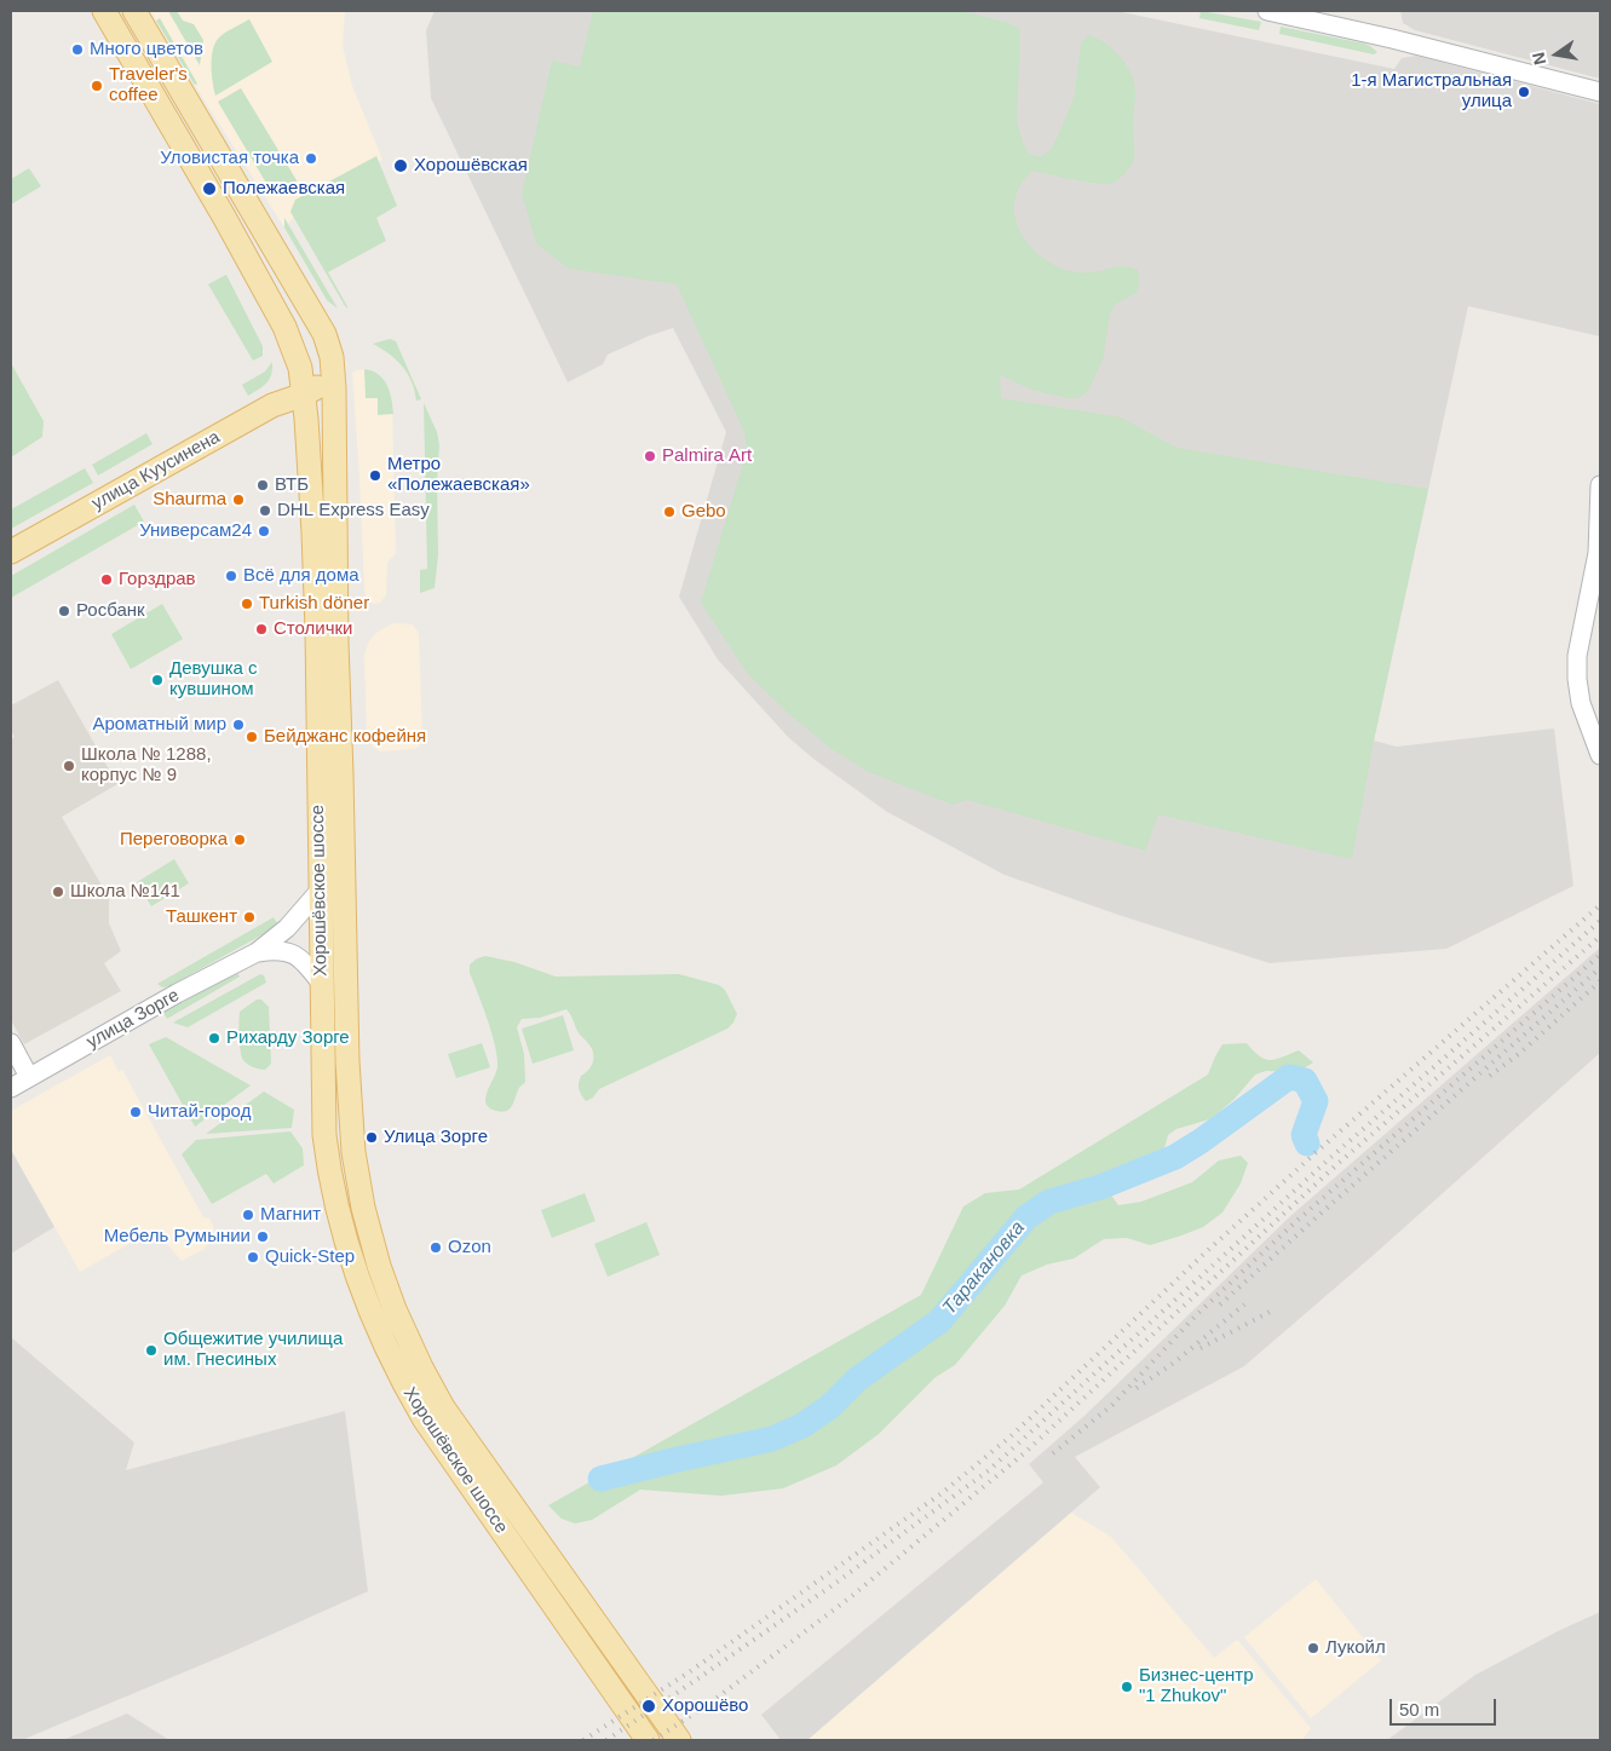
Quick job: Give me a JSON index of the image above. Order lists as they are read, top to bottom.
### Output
{
  "streets": {
    "main road": ["улица Куусинена", "Хорошёвское шоссе"],
    "street": ["улица Зорге"]
  },
  "crossings": [
    ["улица Куусинена", "Хорошёвское шоссе"],
    ["Хорошёвское шоссе", "улица Зорге"]
  ],
  "water": ["Таракановка"],
  "places": [
    "Много цветов",
    "Traveler's coffee",
    "1-я Магистральная улица",
    "Уловистая точка",
    "Хорошёвская",
    "Полежаевская",
    "Palmira Art",
    "Метро «Полежаевская»",
    "ВТБ",
    "Shaurma",
    "DHL Express Easy",
    "Gebo",
    "Универсам24",
    "Всё для дома",
    "Горздрав",
    "Turkish döner",
    "Росбанк",
    "Столички",
    "Девушка с кувшином",
    "Ароматный мир",
    "Бейджанс кофейня",
    "Школа № 1288, корпус № 9",
    "Переговорка",
    "Школа №141",
    "Ташкент",
    "Рихарду Зорге",
    "Читай-город",
    "Улица Зорге",
    "Магнит",
    "Мебель Румынии",
    "Ozon",
    "Quick-Step",
    "Общежитие училища им. Гнесиных",
    "Лукойл",
    "Бизнес-центр \"1 Zhukov\"",
    "Хорошёво"
  ],
  "scale_bar": "50 m",
  "north": "left"
}
